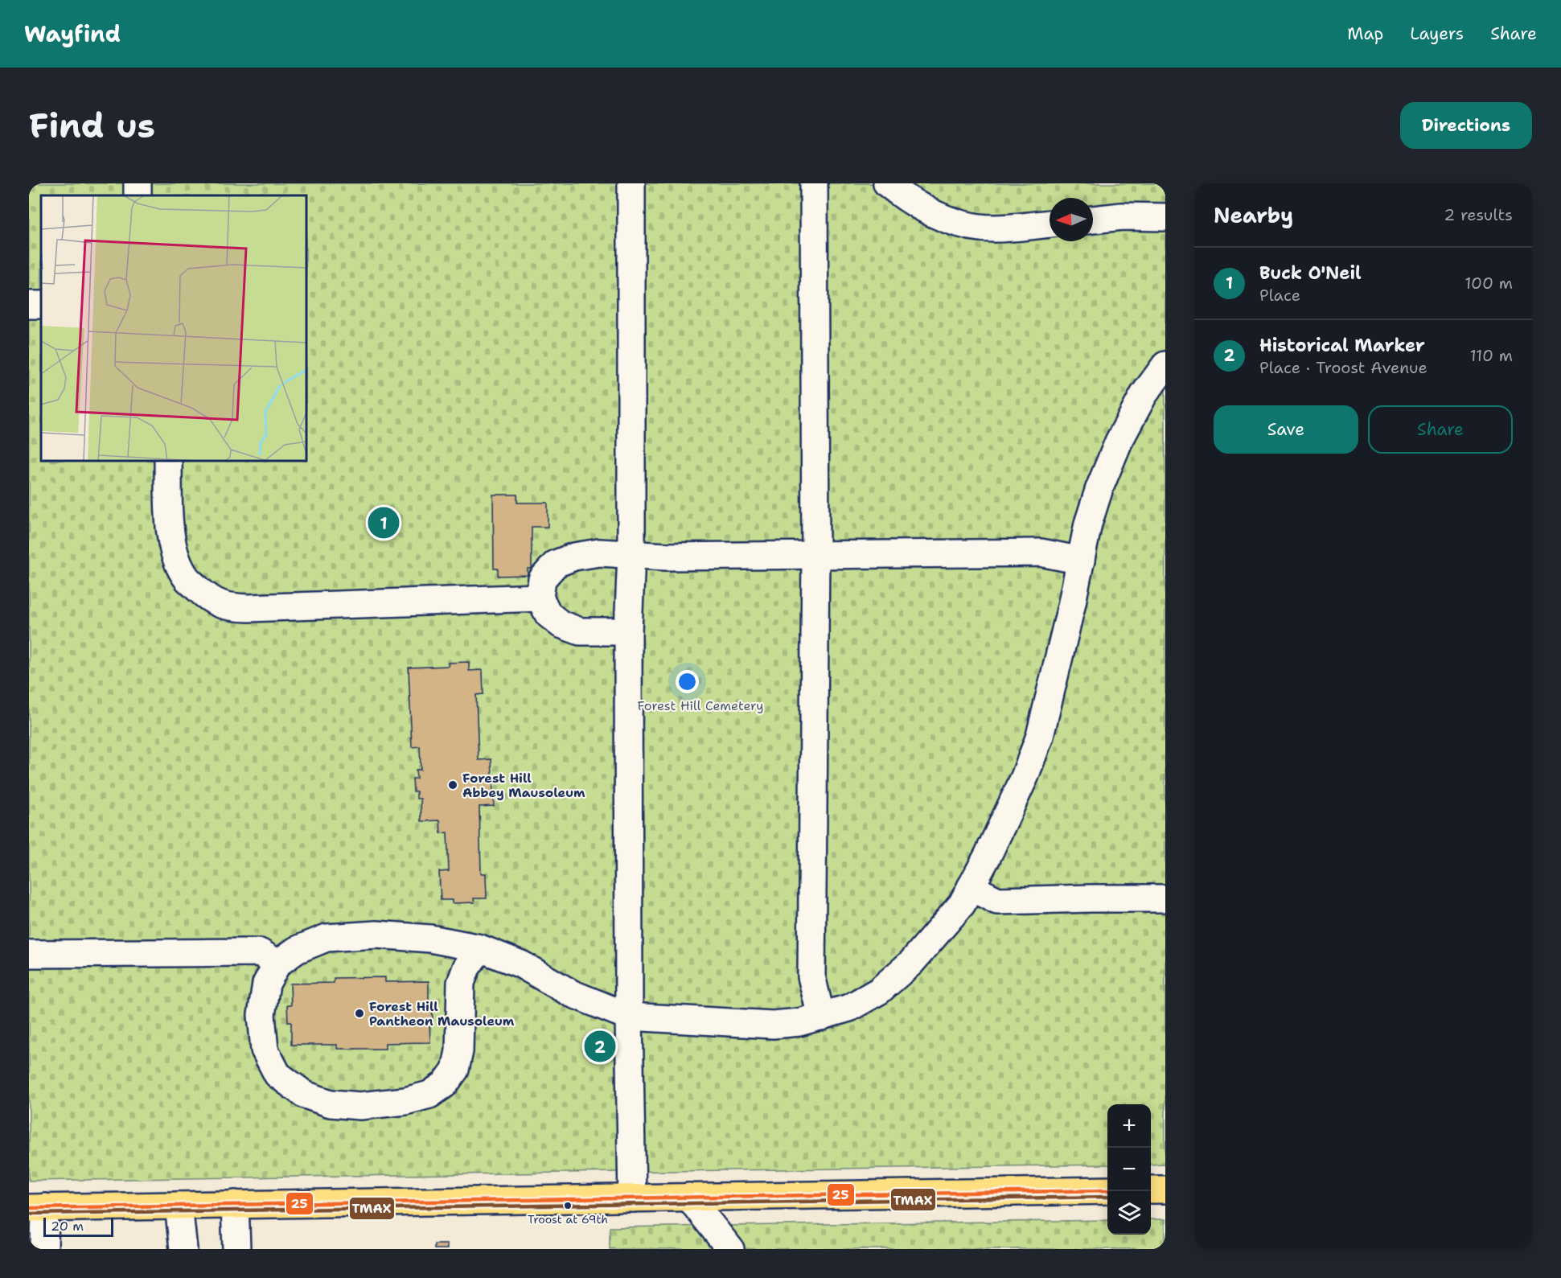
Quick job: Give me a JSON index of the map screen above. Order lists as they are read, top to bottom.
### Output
{
  "parks": ["Forest Hill Cemetery"],
  "places": ["Forest Hill Abbey Mausoleum", "Forest Hill Pantheon Mausoleum", "Troost at 69th"],
  "lines": ["transit line 25", "transit line TMAX"],
  "scale_bar": "20 m",
  "north": "left",
  "page": {
    "header": "Wayfind",
    "nav": ["Map", "Layers", "Share"],
    "buttons": [
      "Directions",
      ["Save", "Share"]
    ],
    "title": "Find us",
    "heading": ["Nearby", "2 results"],
    "list": [
      {
        "mark": "1",
        "name": "Buck O'Neil",
        "note": "Place",
        "value": "100 m"
      },
      {
        "mark": "2",
        "name": "Historical Marker",
        "note": "Place · Troost Avenue",
        "value": "110 m"
      }
    ],
    "pins": ["1", "2"],
    "map_buttons": ["+", "−"],
    "scale": "20 m"
  }
}
